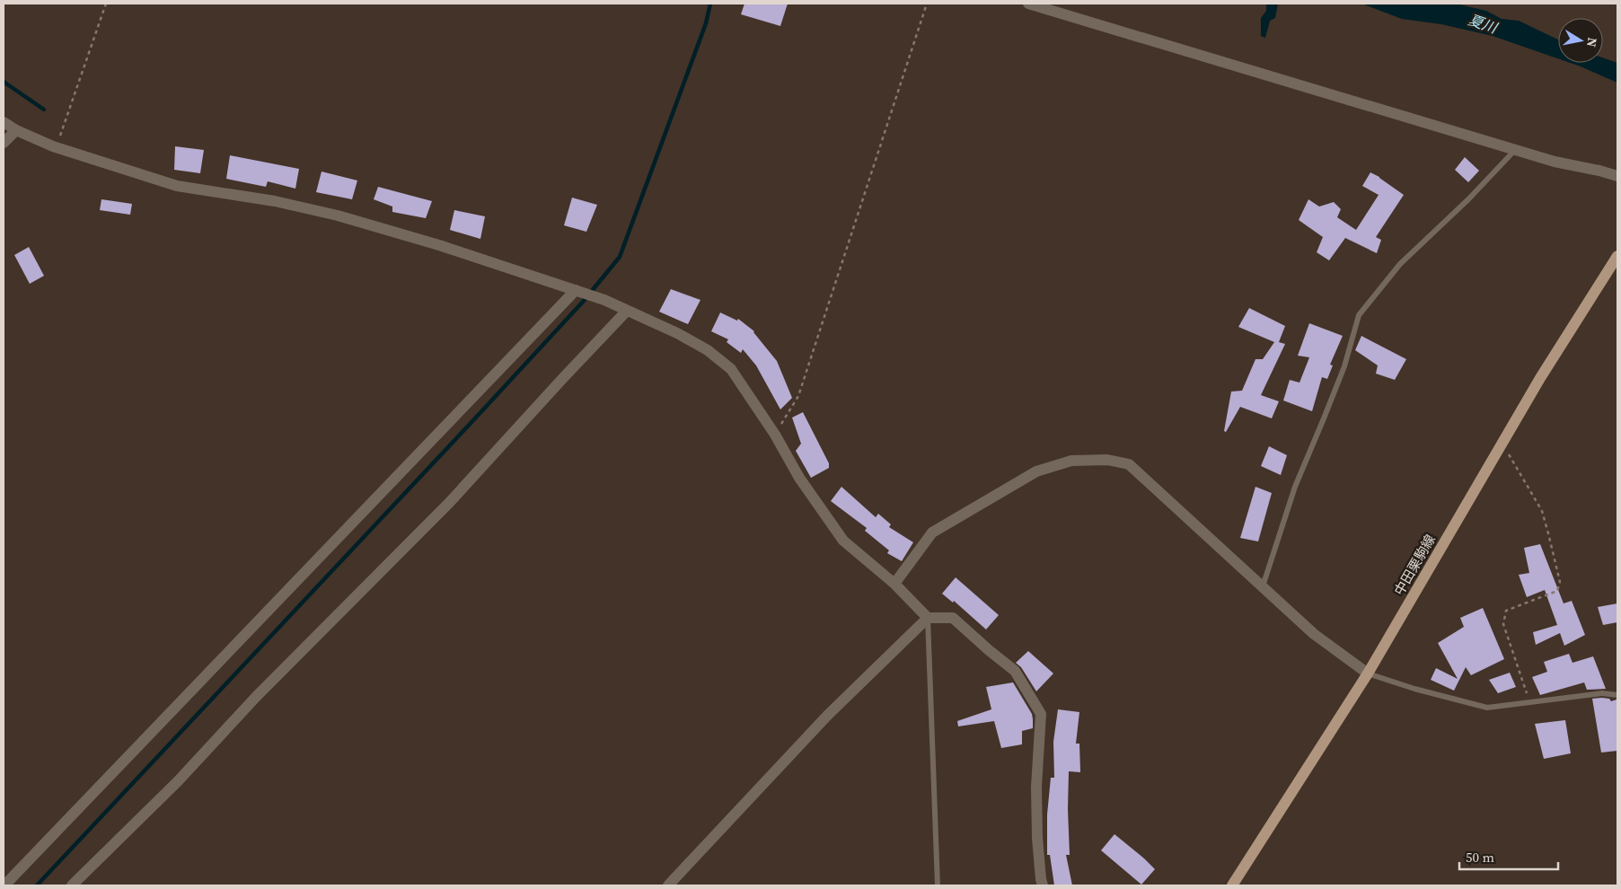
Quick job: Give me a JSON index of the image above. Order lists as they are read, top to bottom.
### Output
{
  "streets": {
    "main road": ["中田栗駒線"]
  },
  "water": ["夏川"],
  "scale_bar": "50 m",
  "north": "right"
}
